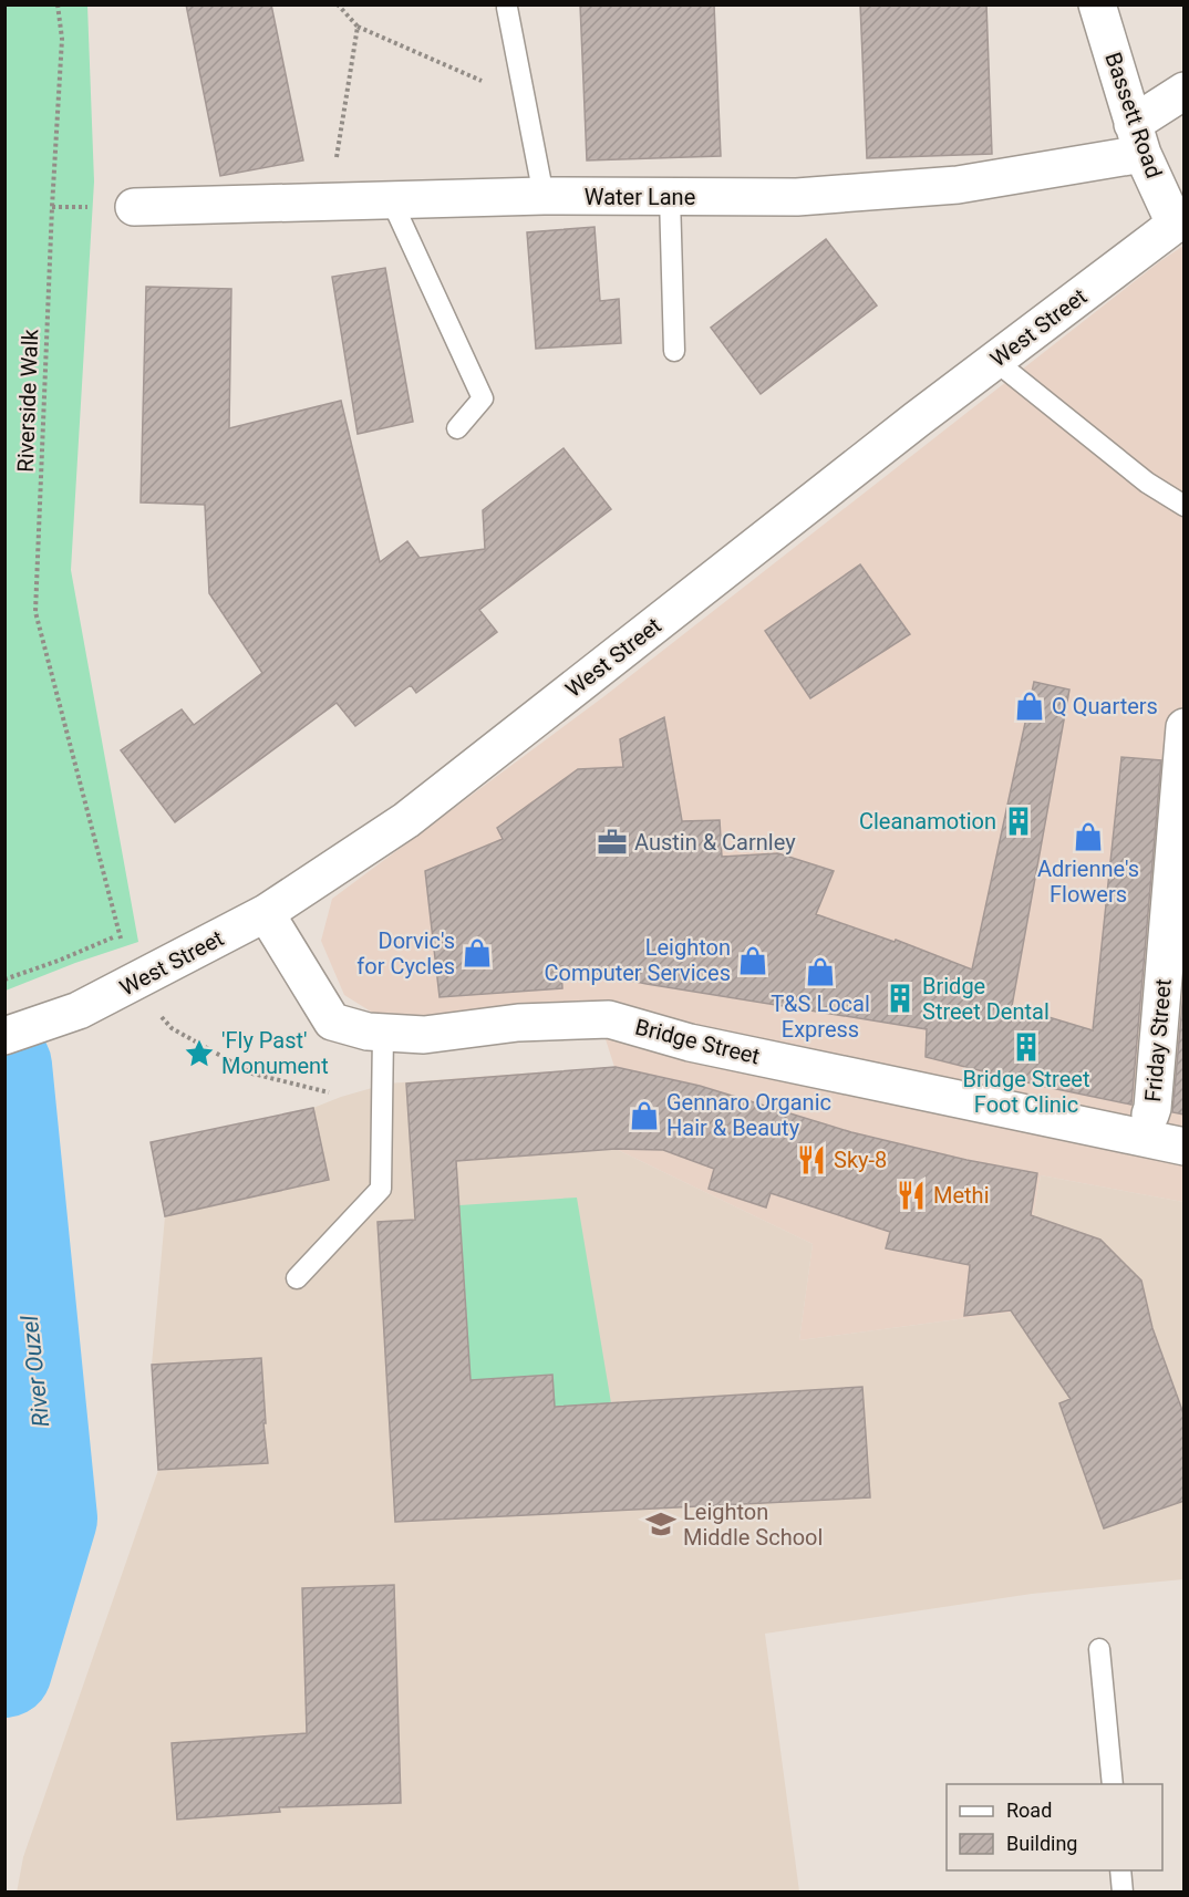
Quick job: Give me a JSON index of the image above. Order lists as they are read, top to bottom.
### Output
{
  "streets": {
    "street": [
      "Bassett Road",
      "Water Lane",
      "West Street",
      "Friday Street",
      "Bridge Street"
    ],
    "path": ["Riverside Walk"]
  },
  "crossings": [
    ["Bassett Road", "Water Lane"],
    ["Bassett Road", "West Street"],
    ["West Street", "Riverside Walk"],
    ["West Street", "Bridge Street"]
  ],
  "water": ["River Ouzel"],
  "places": {
    "shop": [
      "Q Quarters",
      "Adrienne's Flowers",
      "Dorvic's for Cycles",
      "Leighton Computer Services",
      "T&S Local Express",
      "Gennaro Organic Hair & Beauty"
    ],
    "building": ["Cleanamotion", "Bridge Street Dental", "Bridge Street Foot Clinic"],
    "office": ["Austin & Carnley"],
    "place": ["'Fly Past' Monument"],
    "restaurant": ["Sky-8", "Methi"],
    "school or university": ["Leighton Middle School"]
  },
  "legend": ["Road", "Building"]
}
